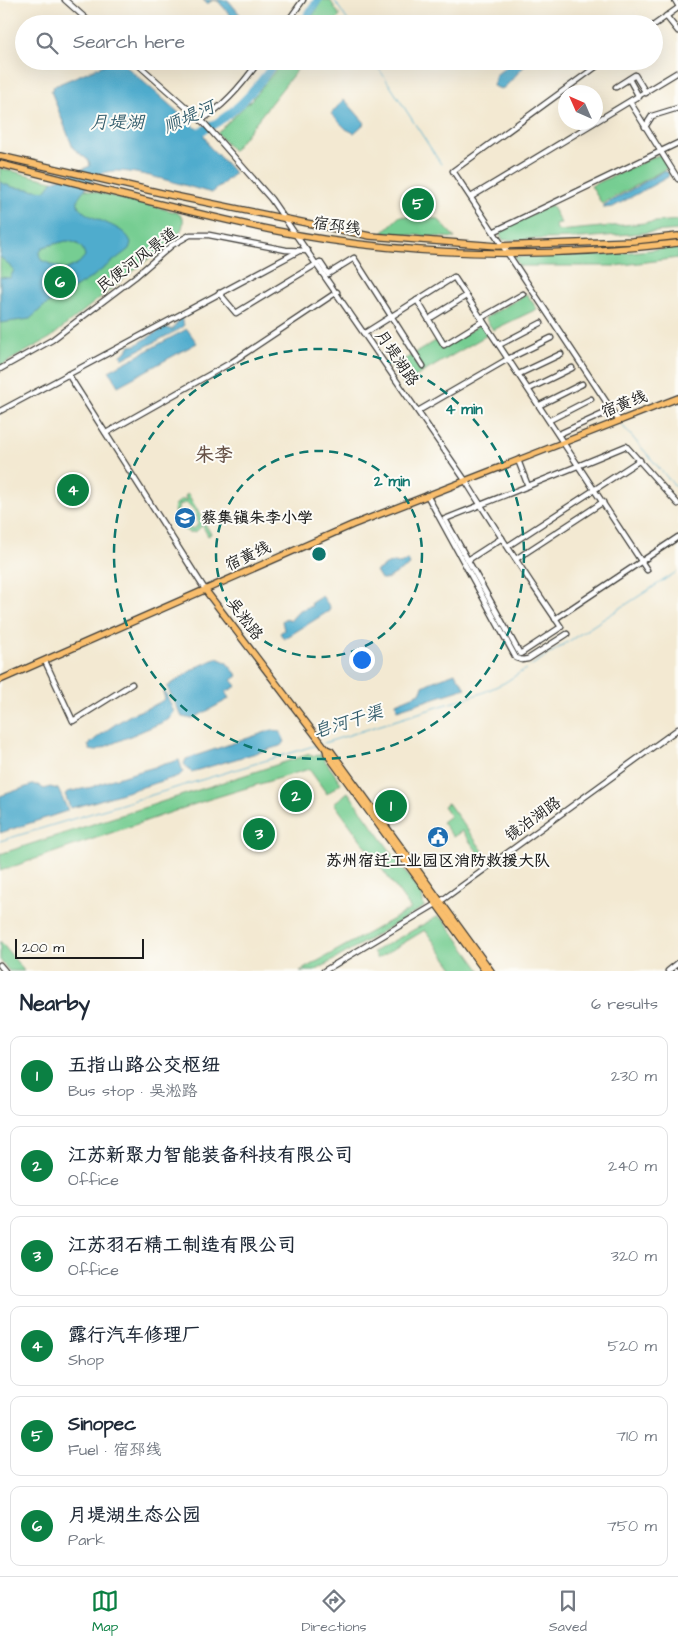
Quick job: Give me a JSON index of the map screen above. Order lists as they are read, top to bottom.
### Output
{
  "streets": {
    "main road": ["宿邳线", "宿黄线", "吴淞路"],
    "street": ["民便河风景道", "月堤湖路", "镜泊湖路"]
  },
  "crossings": [
    ["宿邳线", "月堤湖路"],
    ["民便河风景道", "月堤湖路"],
    ["月堤湖路", "宿黄线"],
    ["宿黄线", "吴淞路"],
    ["吴淞路", "镜泊湖路"]
  ],
  "districts": ["朱李"],
  "water": ["顺堤河", "月堤湖", "皂河干渠"],
  "places": {
    "school or university": ["蔡集镇朱李小学"],
    "public building": ["苏州宿迁工业园区消防救援大队"]
  },
  "scale_bar": "200 m",
  "north": "top left",
  "page": {
    "search": "Search here",
    "pins": [
      "5",
      "6",
      "4",
      "2",
      "1",
      "3"
    ],
    "scale": "200 m",
    "heading": ["Nearby", "6 results"],
    "list": [
      {
        "mark": "1",
        "name": "五指山路公交枢纽",
        "note": "Bus stop · 吴淞路",
        "value": "230 m"
      },
      {
        "mark": "2",
        "name": "江苏新聚力智能装备科技有限公司",
        "note": "Office",
        "value": "240 m"
      },
      {
        "mark": "3",
        "name": "江苏羽石精工制造有限公司",
        "note": "Office",
        "value": "320 m"
      },
      {
        "mark": "4",
        "name": "露行汽车修理厂",
        "note": "Shop",
        "value": "520 m"
      },
      {
        "mark": "5",
        "name": "Sinopec",
        "note": "Fuel · 宿邳线",
        "value": "710 m"
      },
      {
        "mark": "6",
        "name": "月堤湖生态公园",
        "note": "Park",
        "value": "750 m"
      }
    ],
    "nav": ["Map", "Directions", "Saved"]
  },
  "rings": ["4 min", "2 min"]
}
